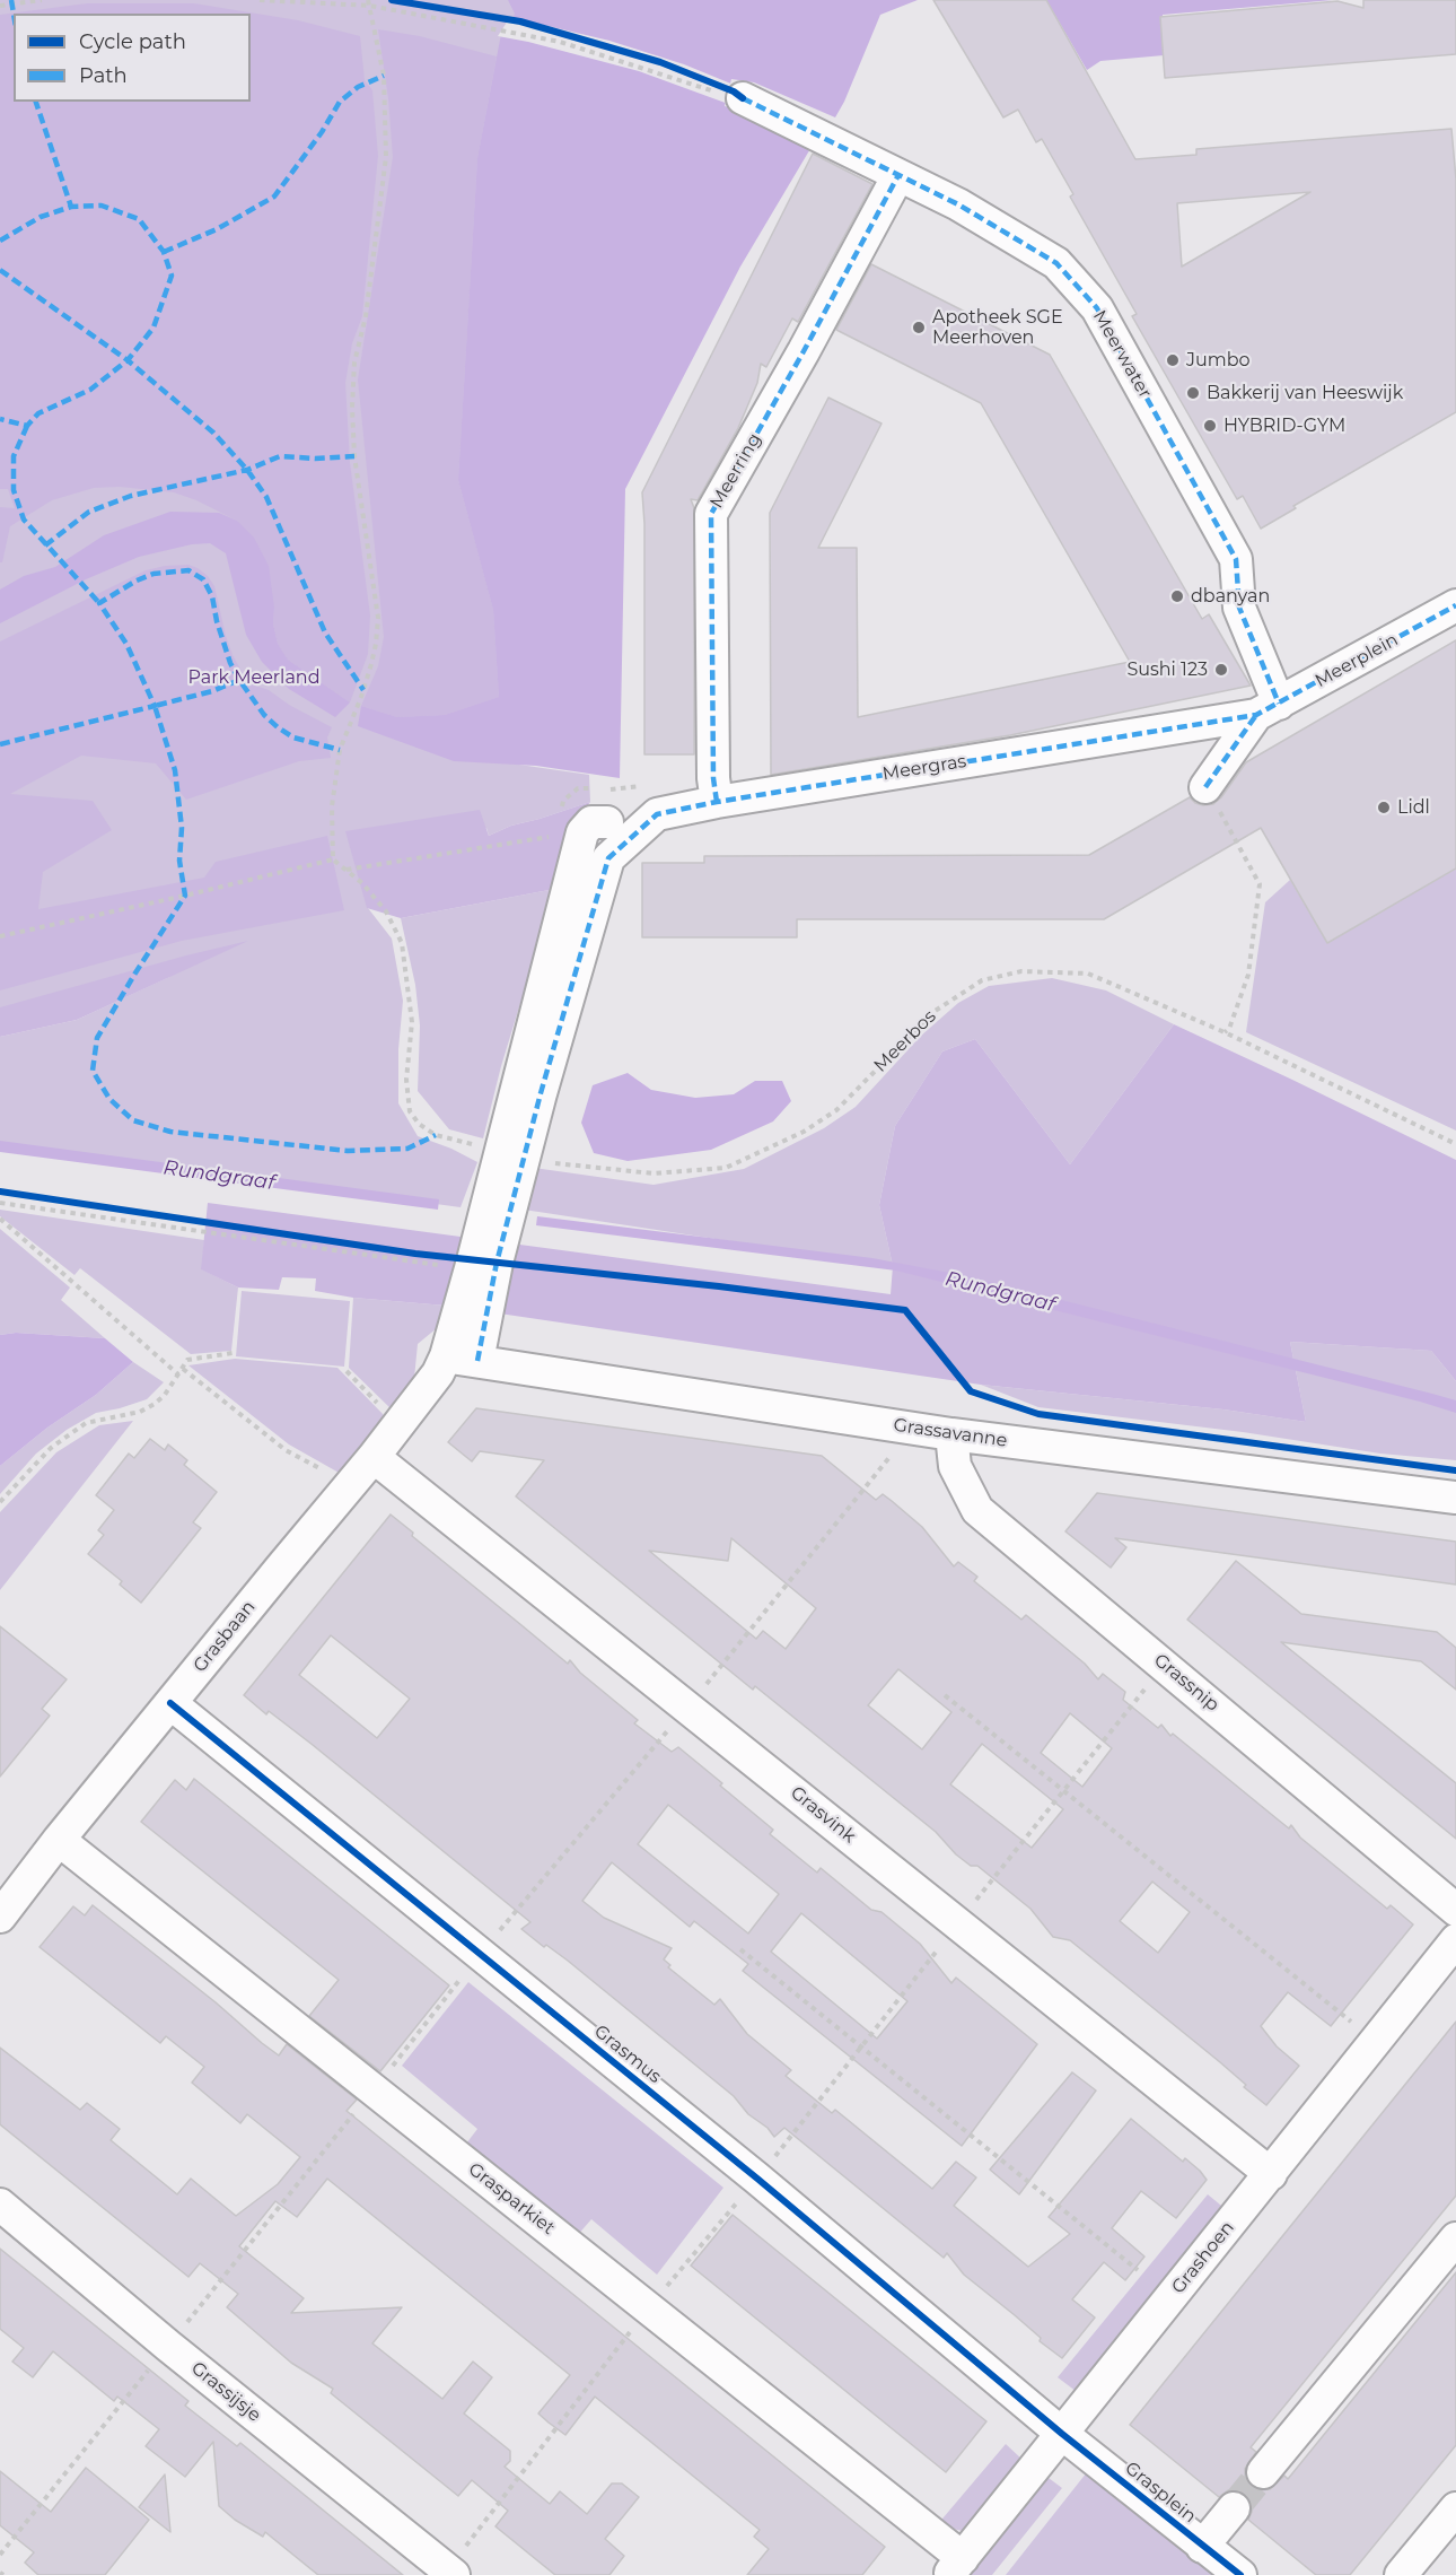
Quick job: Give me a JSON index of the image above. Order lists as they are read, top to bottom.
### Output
{
  "streets": {
    "street": [
      "Meerwater",
      "Meerring",
      "Meerplein",
      "Meergras",
      "Grassavanne",
      "Grasbaan",
      "Grassnip",
      "Grasvink",
      "Grasmus",
      "Grasparkiet",
      "Grashoen",
      "Grassijsje",
      "Grasplein"
    ],
    "path": ["Meerbos"]
  },
  "crossings": [
    ["Meerwater", "Meerring"],
    ["Meerwater", "Meerplein"],
    ["Meerwater", "Meergras"],
    ["Meerring", "Meergras"],
    ["Meerplein", "Meergras"],
    ["Meergras", "Meerbos"],
    ["Meergras", "Grasbaan"],
    ["Meerbos", "Grasbaan"],
    ["Grassavanne", "Grasbaan"],
    ["Grassavanne", "Grassnip"],
    ["Grasbaan", "Grasvink"],
    ["Grasbaan", "Grasmus"],
    ["Grasbaan", "Grasparkiet"],
    ["Grasvink", "Grashoen"],
    ["Grasmus", "Grashoen"],
    ["Grasmus", "Grasplein"],
    ["Grasparkiet", "Grashoen"],
    ["Grashoen", "Grasplein"]
  ],
  "water": ["Rundgraaf"],
  "parks": ["Park Meerland"],
  "places": [
    "Apotheek SGE Meerhoven",
    "Jumbo",
    "Bakkerij van Heeswijk",
    "HYBRID-GYM",
    "dbanyan",
    "Sushi 123",
    "Lidl"
  ],
  "legend": ["Cycle path", "Path"]
}
